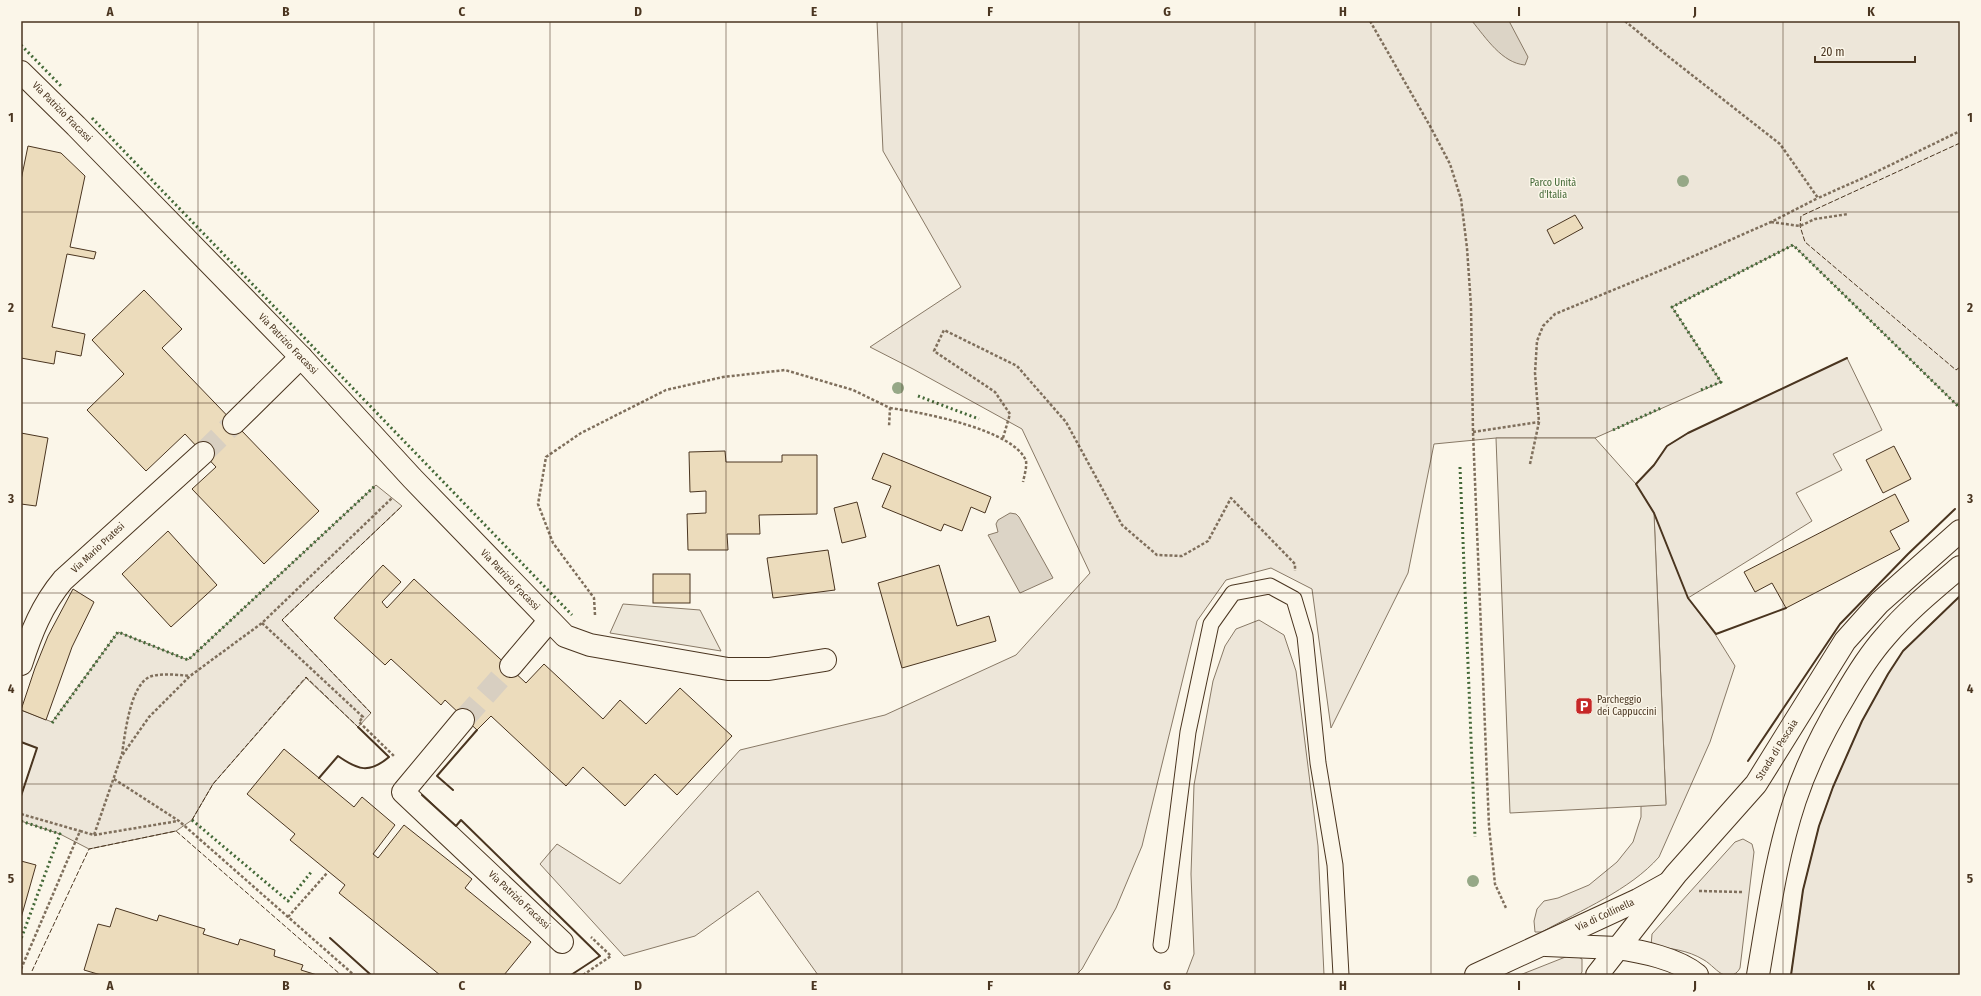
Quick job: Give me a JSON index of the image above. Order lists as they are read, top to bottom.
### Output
{
  "streets": {
    "street": [
      "Via Patrizio Fracassi",
      "Via Mario Pratesi",
      "Strada di Pescaia",
      "Via di Collinella"
    ]
  },
  "crossings": [
    ["Strada di Pescaia", "Via di Collinella"]
  ],
  "parks": ["Parco Unità d'Italia"],
  "places": {
    "parking": ["Parcheggio dei Cappuccini"]
  },
  "scale_bar": "20 m",
  "grid": {
    "columns": [
      "A",
      "B",
      "C",
      "D",
      "E",
      "F",
      "G",
      "H",
      "I",
      "J",
      "K"
    ],
    "rows": [
      "1",
      "2",
      "3",
      "4",
      "5"
    ]
  }
}
